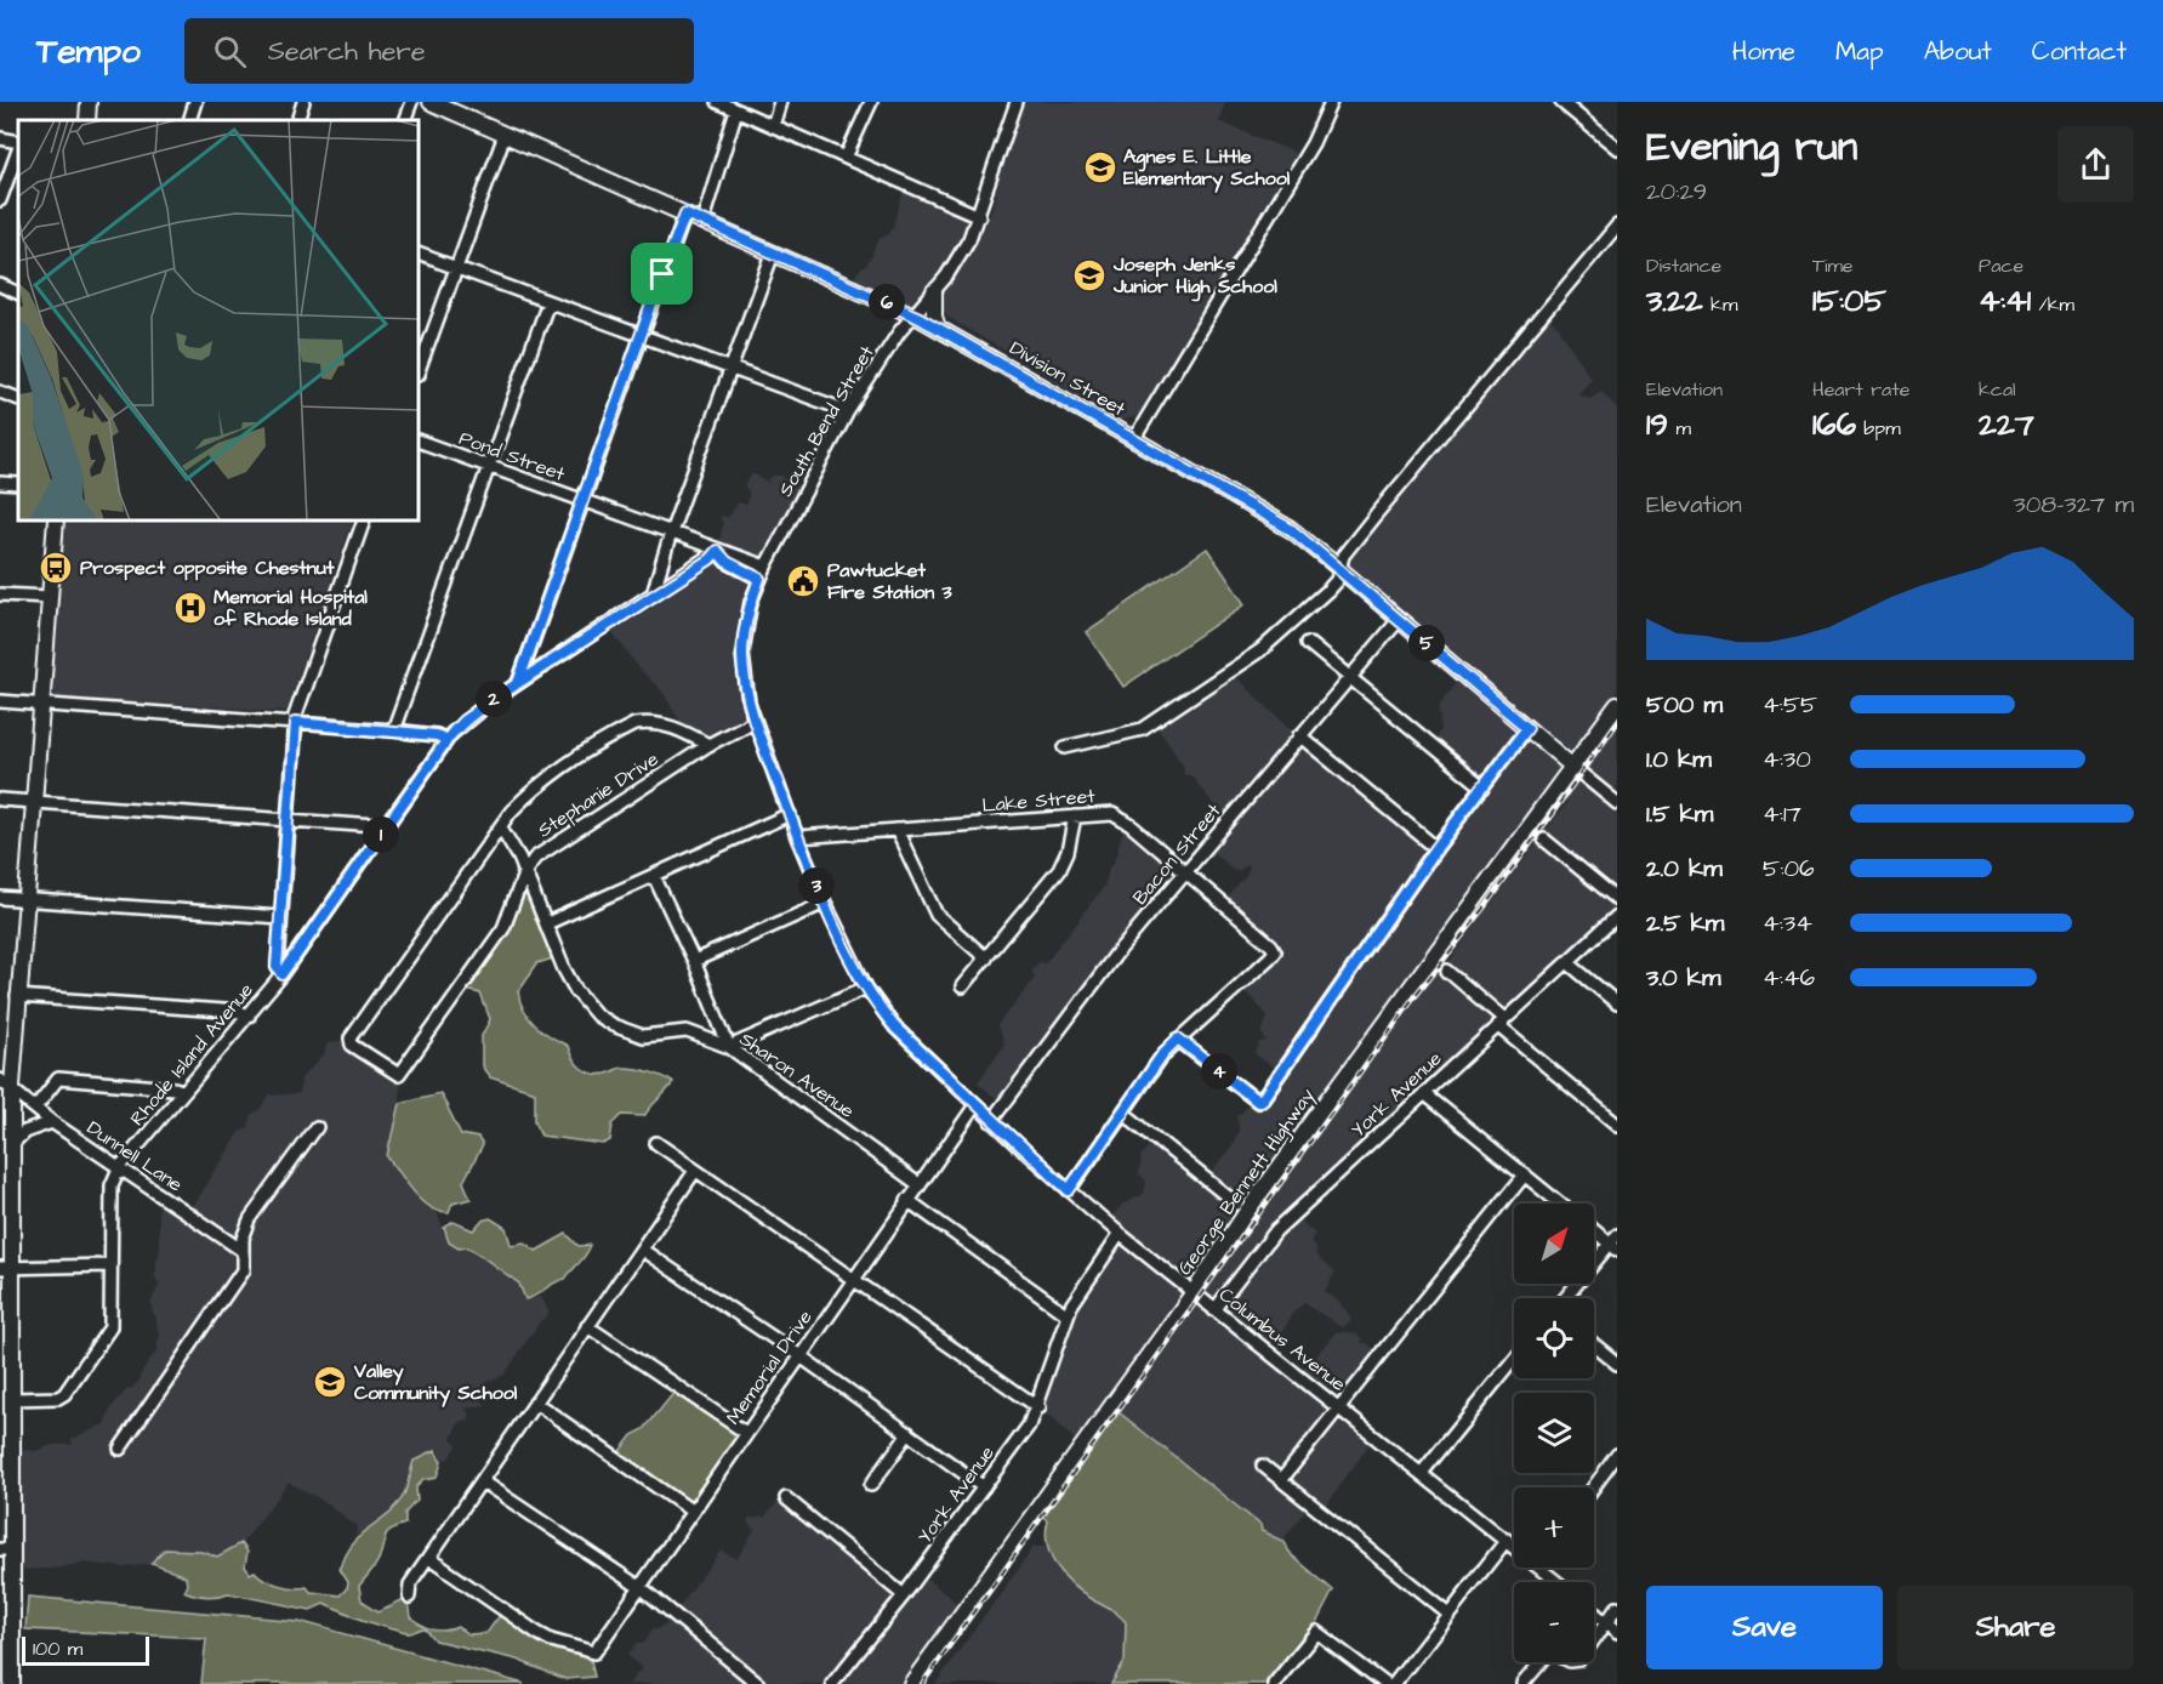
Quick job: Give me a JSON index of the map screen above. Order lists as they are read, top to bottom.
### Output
{
  "streets": {
    "main road": ["Division Street", "George Bennett Highway"],
    "street": [
      "South Bend Street",
      "Pond Street",
      "Stephanie Drive",
      "Lake Street",
      "Bacon Street",
      "Rhode Island Avenue",
      "Sharon Avenue",
      "York Avenue",
      "Dunnell Lane",
      "Columbus Avenue",
      "Memorial Drive"
    ]
  },
  "crossings": [
    ["Division Street", "South Bend Street"],
    ["Division Street", "Bacon Street"],
    ["Division Street", "George Bennett Highway"],
    ["South Bend Street", "Pond Street"],
    ["South Bend Street", "Columbus Avenue"],
    ["Pond Street", "Rhode Island Avenue"],
    ["Pond Street", "Columbus Avenue"],
    ["Stephanie Drive", "Sharon Avenue"],
    ["Stephanie Drive", "Columbus Avenue"],
    ["Lake Street", "Bacon Street"],
    ["Lake Street", "Columbus Avenue"],
    ["Bacon Street", "Columbus Avenue"],
    ["Rhode Island Avenue", "Dunnell Lane"],
    ["Sharon Avenue", "Memorial Drive"],
    ["York Avenue", "Columbus Avenue"],
    ["George Bennett Highway", "Columbus Avenue"],
    ["Columbus Avenue", "Memorial Drive"]
  ],
  "places": {
    "school or university": ["Agnes E. Little Elementary School", "Joseph Jenks Junior High School", "Valley Community School"],
    "bus stop": ["Prospect opposite Chestnut"],
    "public building": ["Pawtucket Fire Station 3"],
    "hospital": ["Memorial Hospital of Rhode Island"]
  },
  "scale_bar": "100 m",
  "north": "top right",
  "page": {
    "header": "Tempo",
    "search": "Search here",
    "nav": [
      "Home",
      "Map",
      "About",
      "Contact"
    ],
    "heading": ["Evening run", "20:29"],
    "stats": [
      ["Distance", "3.22 km"],
      ["Time", "15:05"],
      ["Pace", "4:41 /km"],
      ["Elevation", "19 m"],
      ["Heart rate", "166 bpm"],
      ["kcal", "227"]
    ],
    "pins": [
      "6",
      "5",
      "2",
      "1",
      "3",
      "4"
    ],
    "chart": ["Elevation", "308–327 m"],
    "list": [
      {
        "name": "500 m",
        "note": "4:55"
      },
      {
        "name": "1.0 km",
        "note": "4:30"
      },
      {
        "name": "1.5 km",
        "note": "4:17"
      },
      {
        "name": "2.0 km",
        "note": "5:06"
      },
      {
        "name": "2.5 km",
        "note": "4:34"
      },
      {
        "name": "3.0 km",
        "note": "4:46"
      }
    ],
    "map_buttons": ["+", "−"],
    "buttons": ["Save", "Share"],
    "scale": "100 m"
  }
}
